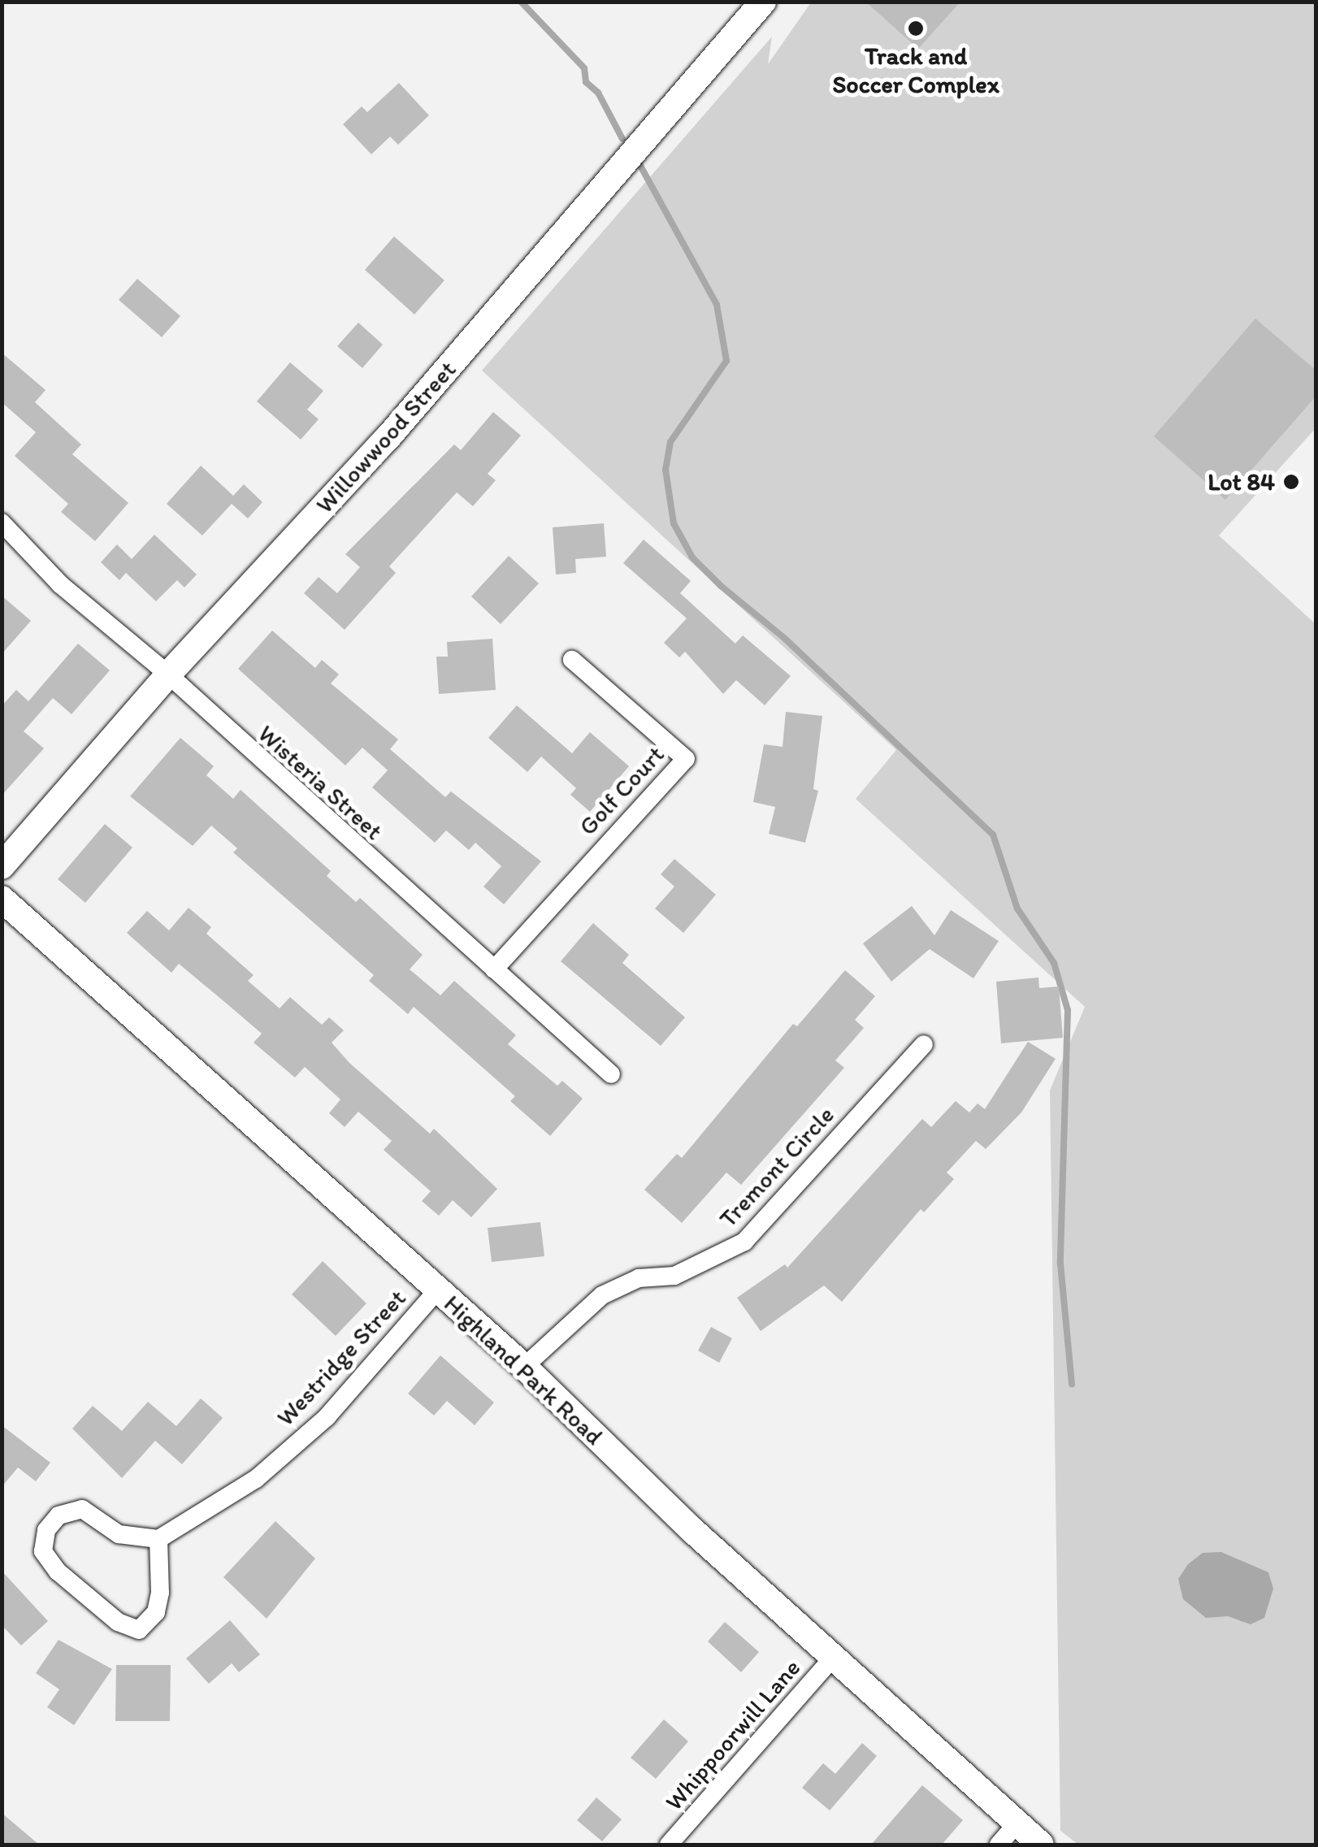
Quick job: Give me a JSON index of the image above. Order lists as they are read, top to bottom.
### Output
{
  "streets": {
    "street": [
      "Willowwood Street",
      "Wisteria Street",
      "Golf Court",
      "Tremont Circle",
      "Westridge Street",
      "Highland Park Road",
      "Whippoorwill Lane"
    ]
  },
  "crossings": [
    ["Willowwood Street", "Wisteria Street"],
    ["Wisteria Street", "Golf Court"],
    ["Tremont Circle", "Highland Park Road"],
    ["Westridge Street", "Highland Park Road"],
    ["Highland Park Road", "Whippoorwill Lane"]
  ],
  "places": ["Track and Soccer Complex", "Lot 84"]
}
